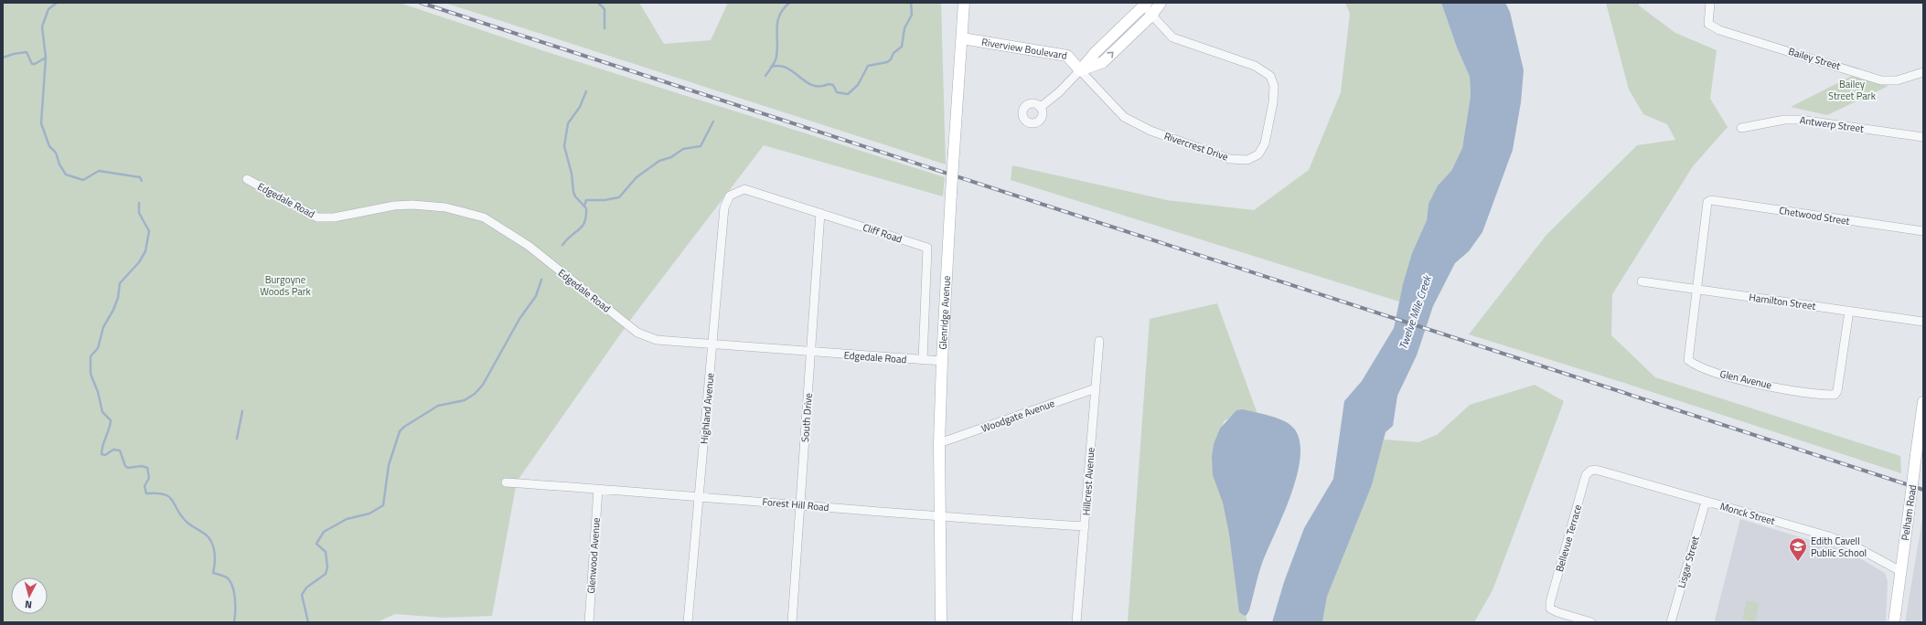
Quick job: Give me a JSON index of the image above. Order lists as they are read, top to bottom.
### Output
{
  "streets": {
    "main road": ["Riverview Boulevard", "Glenridge Avenue", "Pelham Road"],
    "street": [
      "Bailey Street",
      "Antwerp Street",
      "Rivercrest Drive",
      "Edgedale Road",
      "Chetwood Street",
      "Cliff Road",
      "Hamilton Street",
      "Glen Avenue",
      "Highland Avenue",
      "Woodgate Avenue",
      "South Drive",
      "Hillcrest Avenue",
      "Forest Hill Road",
      "Monck Street",
      "Bellevue Terrace",
      "Glenwood Avenue",
      "Lisgar Street"
    ]
  },
  "crossings": [
    ["Riverview Boulevard", "Rivercrest Drive"],
    ["Riverview Boulevard", "Glenridge Avenue"],
    ["Edgedale Road", "Cliff Road"],
    ["Edgedale Road", "Glenridge Avenue"],
    ["Edgedale Road", "Highland Avenue"],
    ["Edgedale Road", "South Drive"],
    ["Chetwood Street", "Glen Avenue"],
    ["Cliff Road", "Highland Avenue"],
    ["Cliff Road", "South Drive"],
    ["Hamilton Street", "Glen Avenue"],
    ["Glenridge Avenue", "Woodgate Avenue"],
    ["Glenridge Avenue", "Forest Hill Road"],
    ["Highland Avenue", "Forest Hill Road"],
    ["Woodgate Avenue", "Hillcrest Avenue"],
    ["South Drive", "Forest Hill Road"],
    ["Hillcrest Avenue", "Forest Hill Road"],
    ["Forest Hill Road", "Glenwood Avenue"],
    ["Pelham Road", "Monck Street"],
    ["Monck Street", "Bellevue Terrace"],
    ["Monck Street", "Lisgar Street"]
  ],
  "water": ["Twelve Mile Creek"],
  "parks": ["Bailey Street Park", "Burgoyne Woods Park"],
  "places": {
    "school or university": ["Edith Cavell Public School"]
  },
  "north": "bottom"
}
